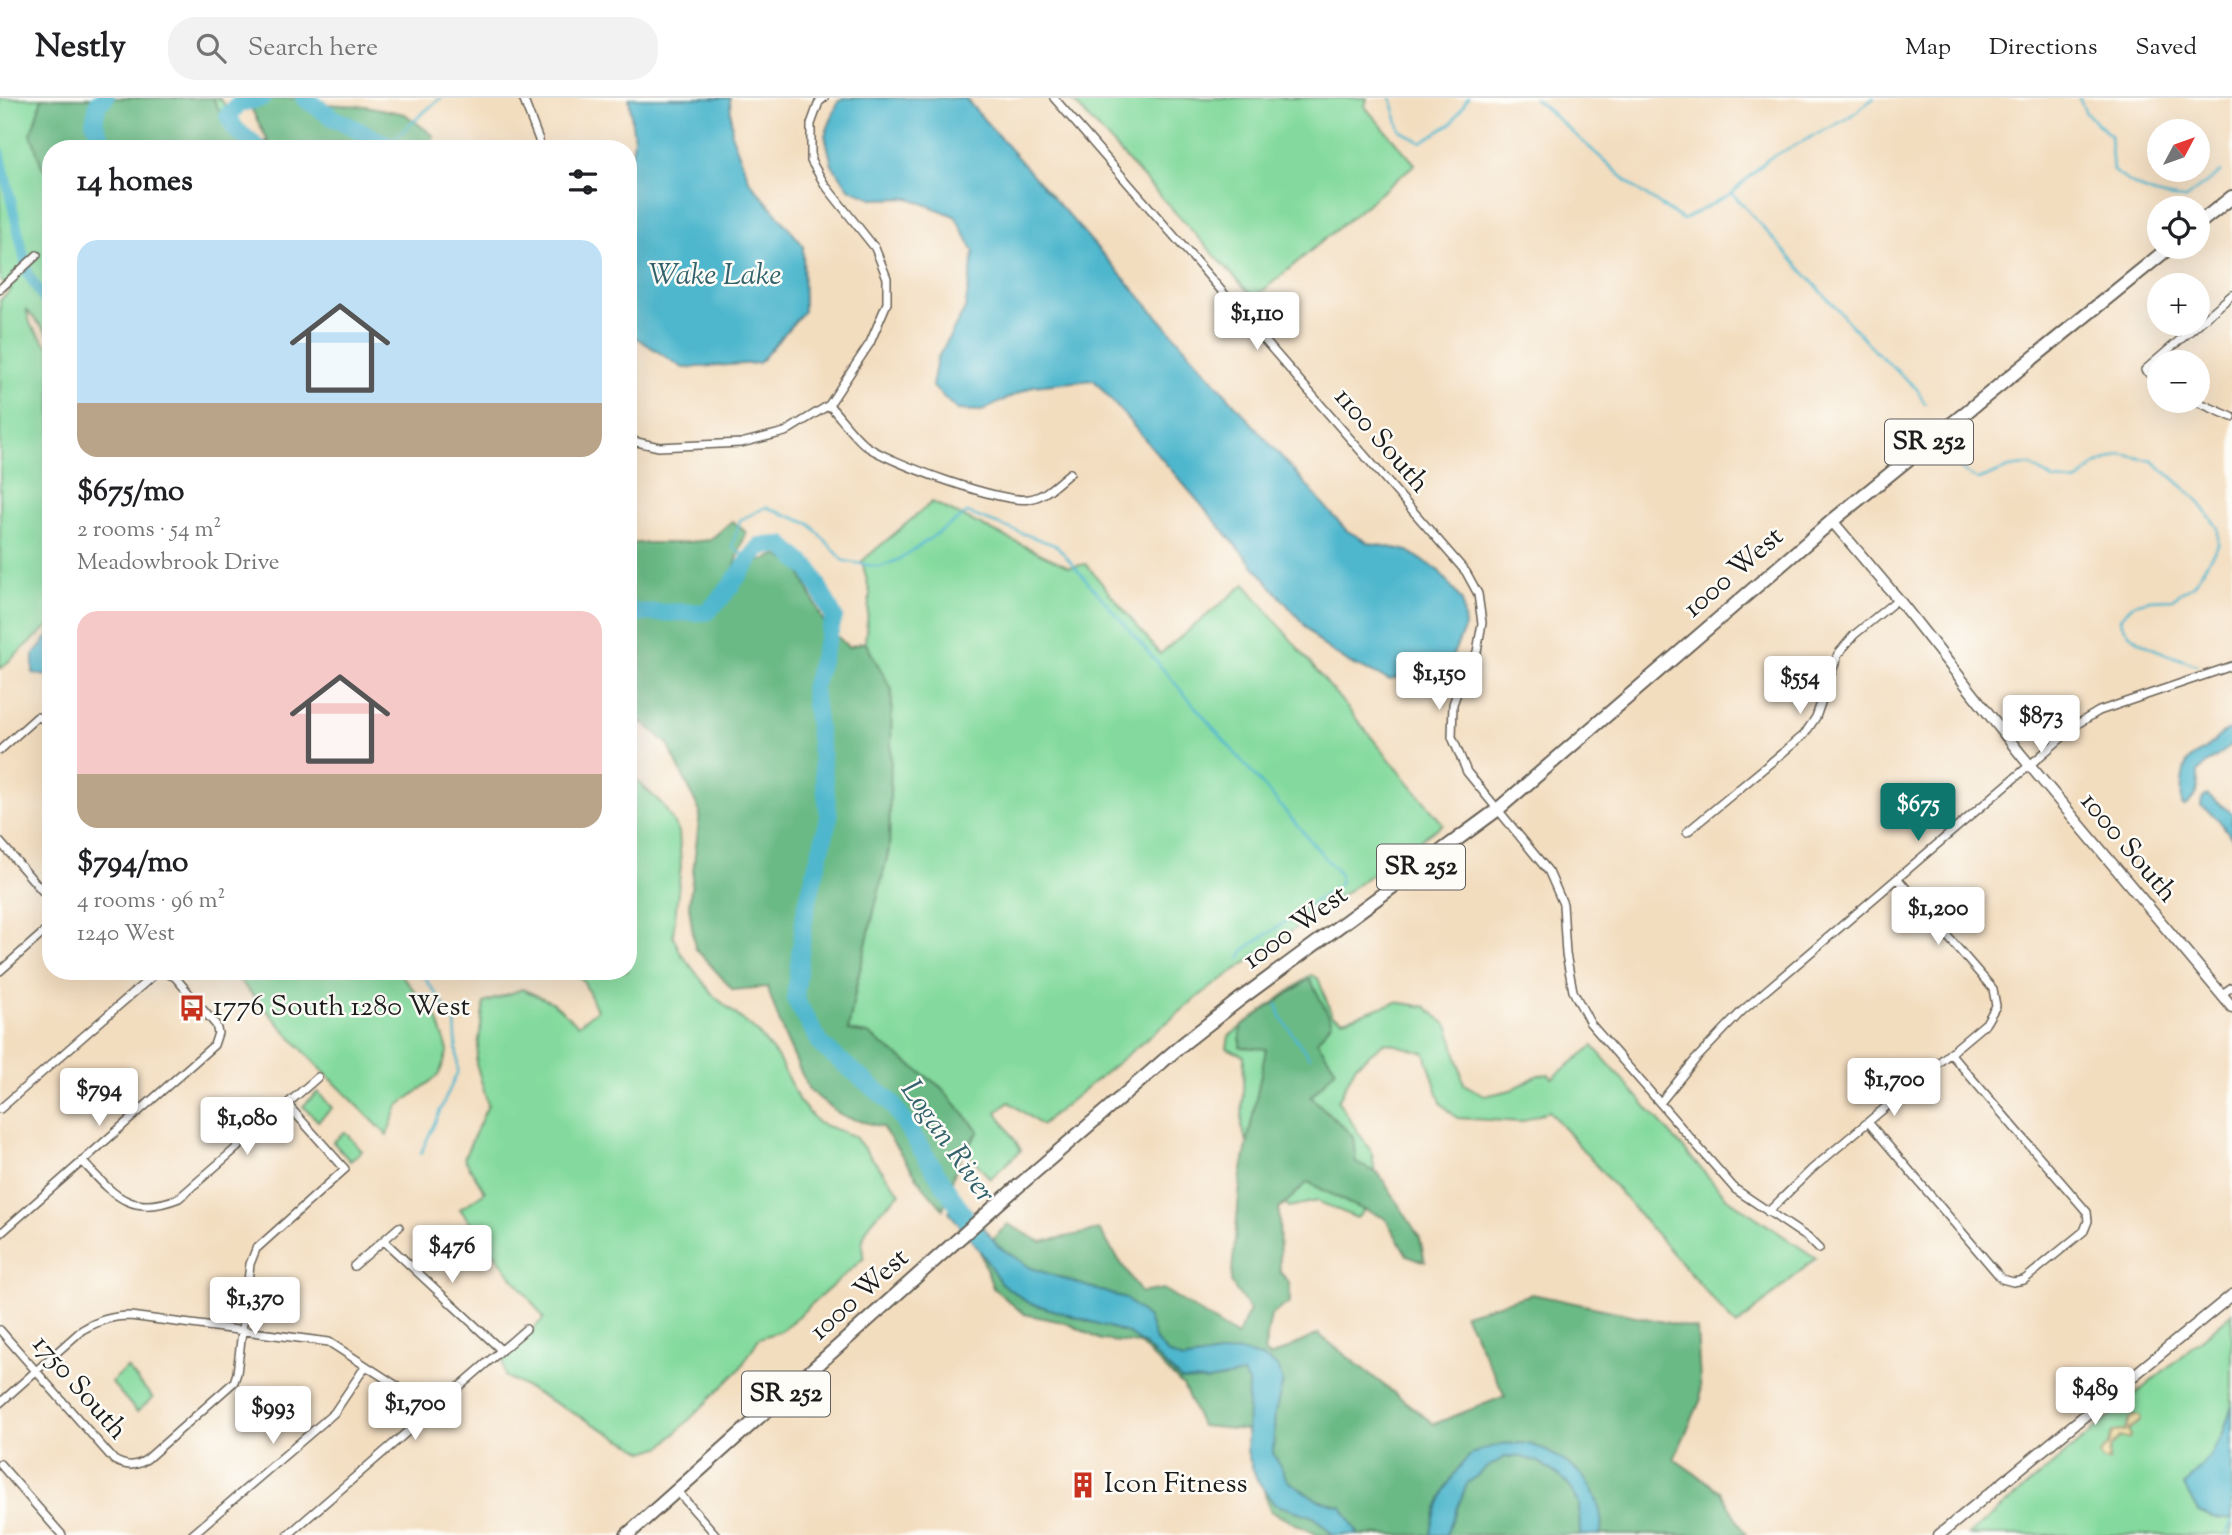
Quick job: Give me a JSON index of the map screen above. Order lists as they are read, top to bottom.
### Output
{
  "streets": {
    "main road": ["SR 252", "1000 West"],
    "street": ["1100 South", "1000 South", "1750 South"]
  },
  "crossings": [
    ["1100 South", "1000 West"],
    ["1000 West", "1000 South"]
  ],
  "water": ["Wake Lake", "Logan River"],
  "places": {
    "bus stop": ["1776 South 1280 West"],
    "building": ["Icon Fitness"]
  },
  "north": "top right",
  "page": {
    "header": "Nestly",
    "search": "Search here",
    "nav": ["Map", "Directions", "Saved"],
    "map_buttons": ["+", "−"],
    "heading": "14 homes",
    "list": [
      {
        "name": "$675/mo",
        "note": "2 rooms · 54 m² · Meadowbrook Drive"
      },
      {
        "name": "$794/mo",
        "note": "4 rooms · 96 m² · 1240 West"
      }
    ],
    "price": [
      "$1,110",
      "$1,150",
      "$554",
      "$873",
      "$675",
      "$1,200",
      "$1,700",
      "$794",
      "$1,080",
      "$476",
      "$1,370",
      "$489",
      "$1,700",
      "$993"
    ]
  }
}
